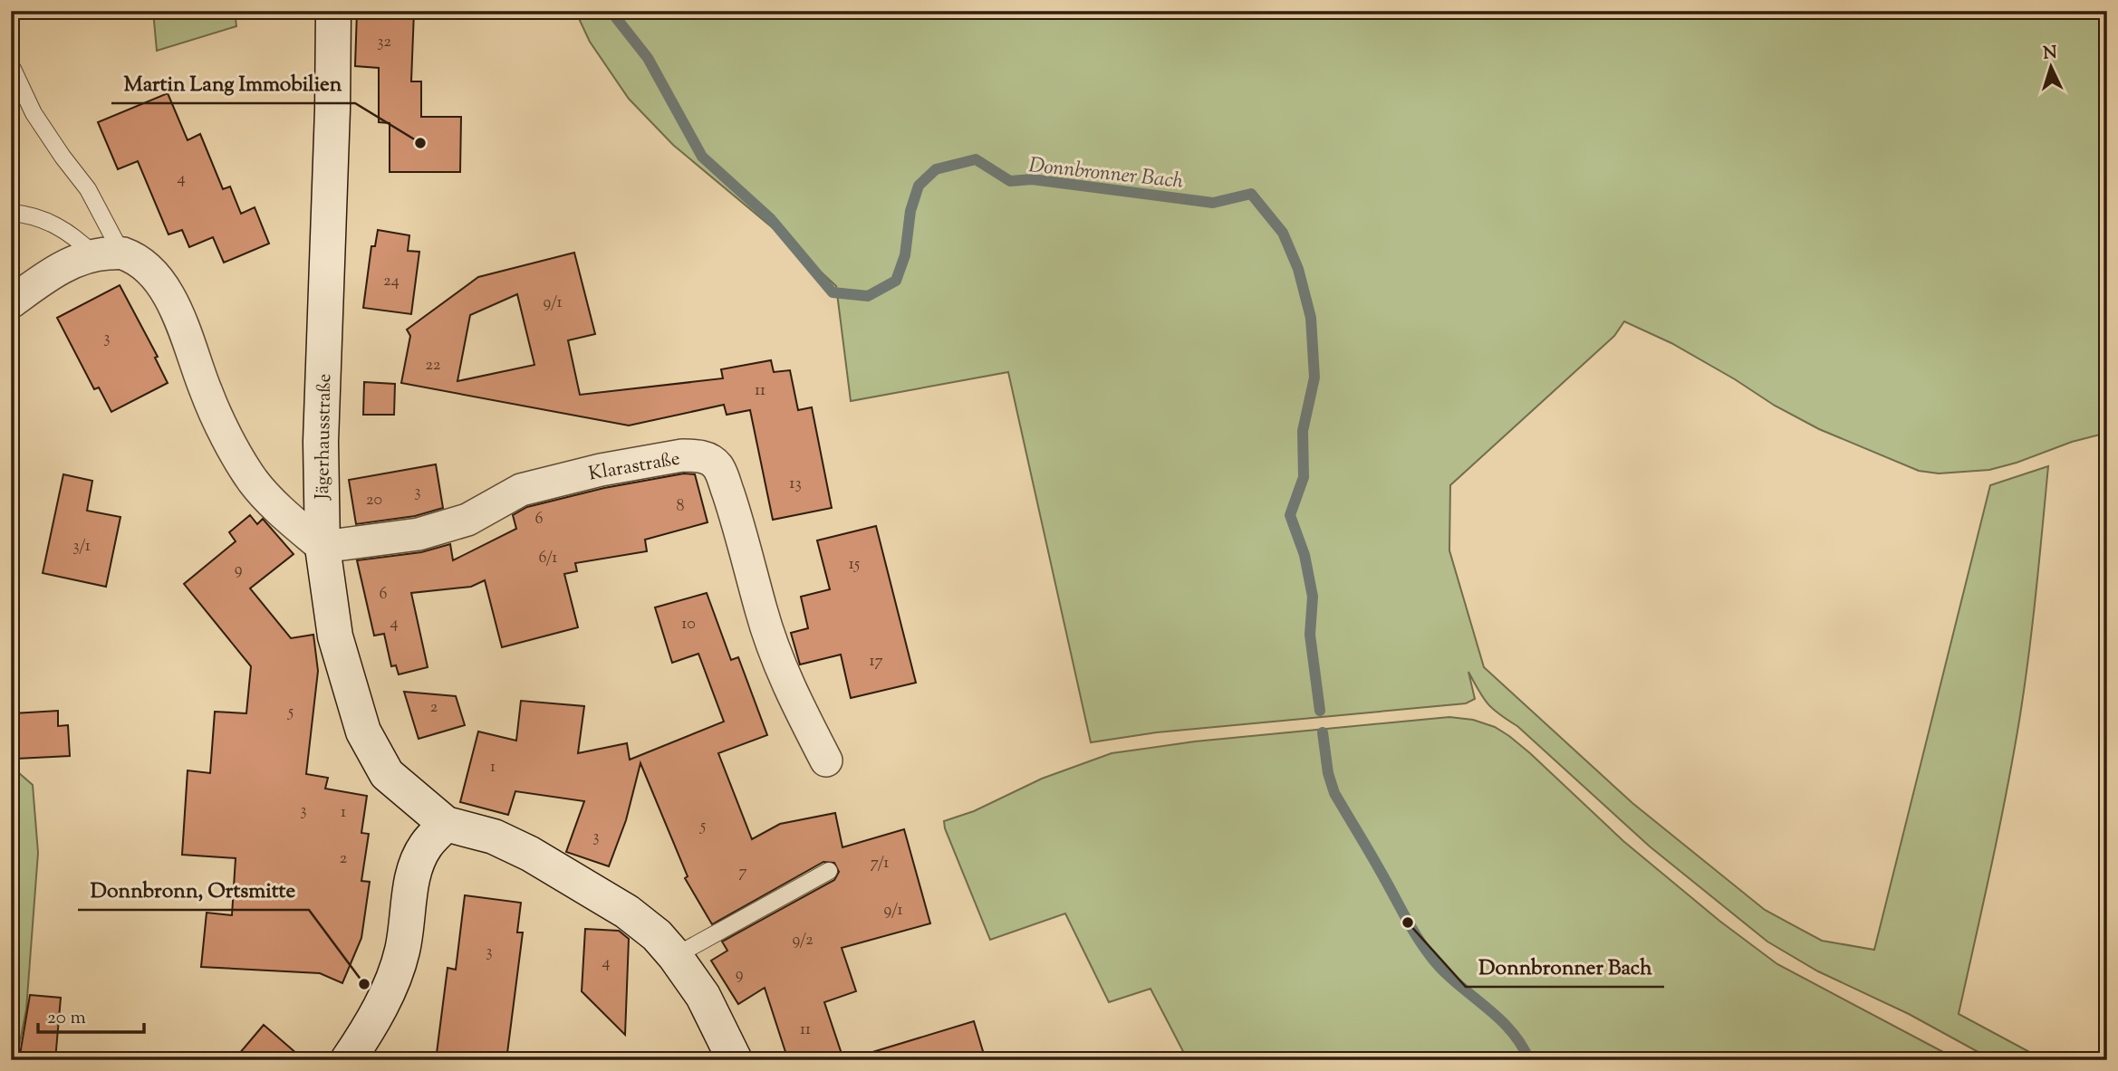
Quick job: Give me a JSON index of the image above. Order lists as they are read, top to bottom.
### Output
{
  "streets": {
    "street": ["Jägerhausstraße", "Klarastraße"]
  },
  "crossings": [
    ["Jägerhausstraße", "Klarastraße"]
  ],
  "water": ["Donnbronner Bach"],
  "places": ["Martin Lang Immobilien", "Donnbronner Bach", "Donnbronn, Ortsmitte"],
  "house_numbers": [
    "32",
    "4",
    "24",
    "9/1",
    "3",
    "22",
    "11",
    "13",
    "3",
    "20",
    "8",
    "6",
    "3/1",
    "6/1",
    "15",
    "9",
    "6",
    "4",
    "10",
    "17",
    "2",
    "5",
    "1",
    "3",
    "1",
    "5",
    "3",
    "2",
    "7/1",
    "7",
    "9/1",
    "9/2",
    "3",
    "4",
    "9",
    "11"
  ],
  "scale_bar": "20 m",
  "north": "top"
}
